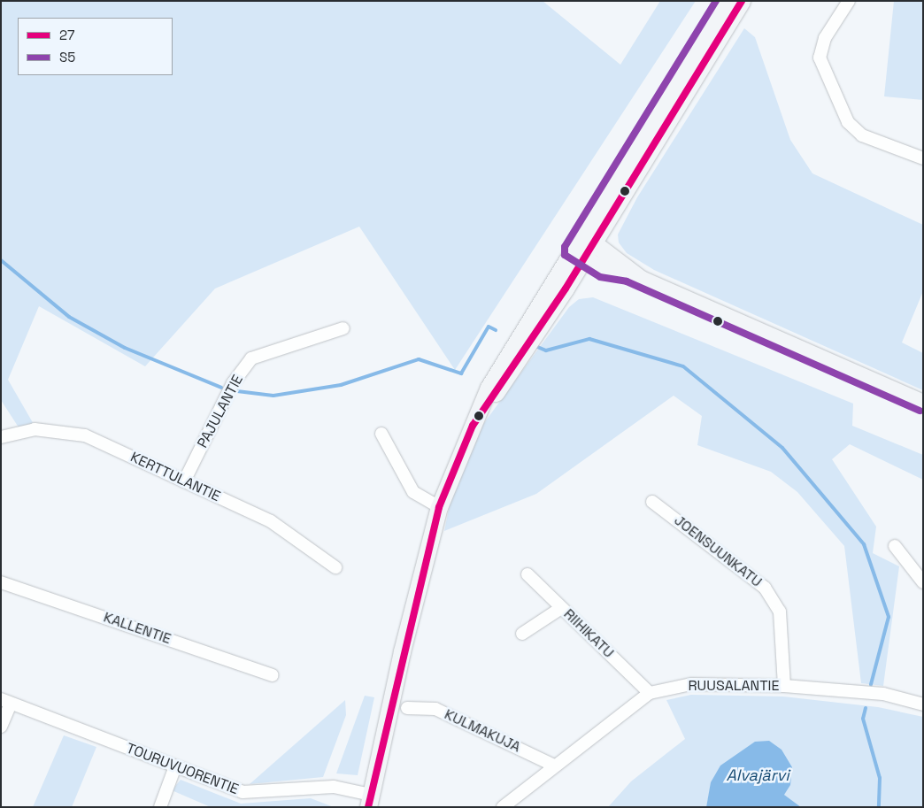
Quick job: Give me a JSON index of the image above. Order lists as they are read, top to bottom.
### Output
{
  "streets": {
    "street": [
      "PAJULANTIE",
      "KERTTULANTIE",
      "JOENSUUNKATU",
      "KALLENTIE",
      "RIIHIKATU",
      "RUUSALANTIE",
      "KULMAKUJA",
      "TOURUVUORENTIE"
    ]
  },
  "crossings": [
    ["PAJULANTIE", "KERTTULANTIE"],
    ["JOENSUUNKATU", "RUUSALANTIE"],
    ["RIIHIKATU", "RUUSALANTIE"],
    ["RUUSALANTIE", "KULMAKUJA"]
  ],
  "water": ["Alvajärvi"],
  "lines": ["transit line 27", "transit line S5"],
  "legend": ["27", "S5"]
}
